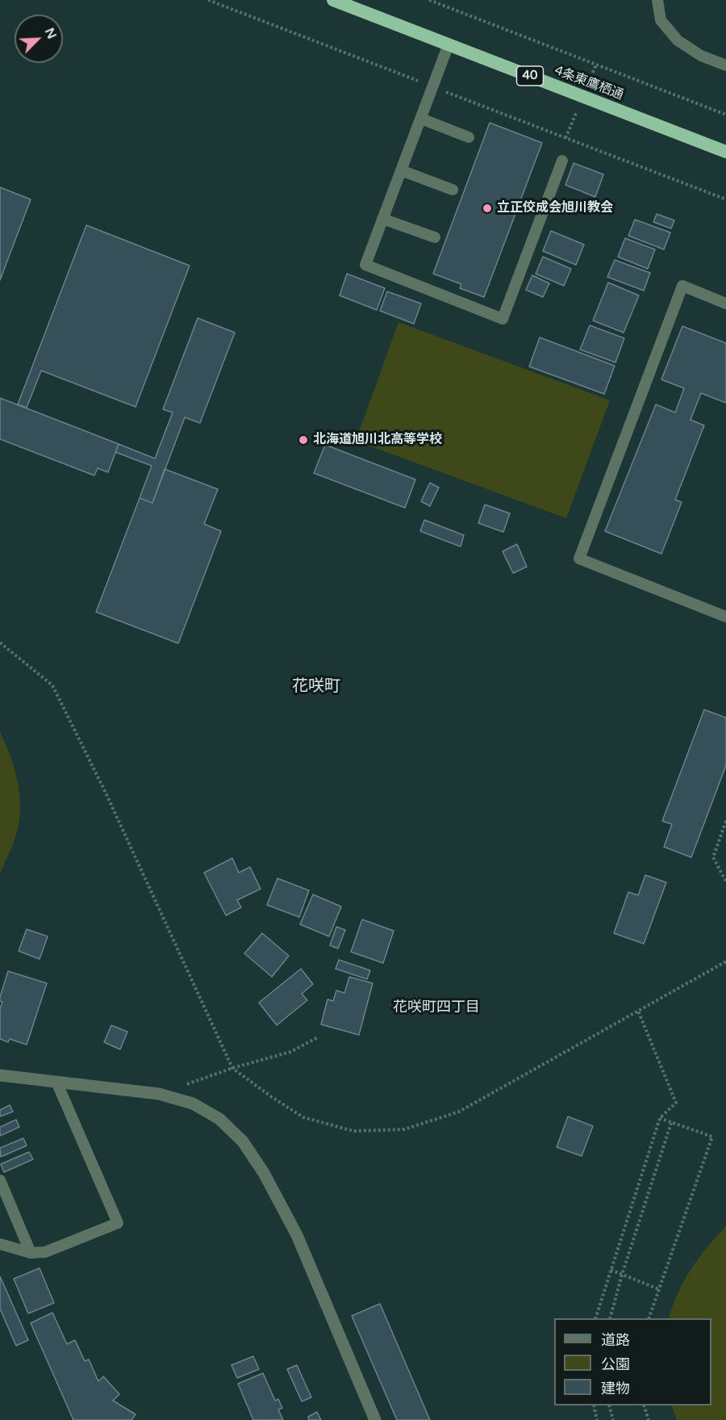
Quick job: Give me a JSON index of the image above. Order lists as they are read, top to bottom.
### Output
{
  "streets": {
    "highway": ["40", "4条東鷹栖通"]
  },
  "districts": ["花咲町", "花咲町四丁目"],
  "places": ["立正佼成会旭川教会", "北海道旭川北高等学校"],
  "legend": ["道路", "公園", "建物"],
  "north": "top right"
}
